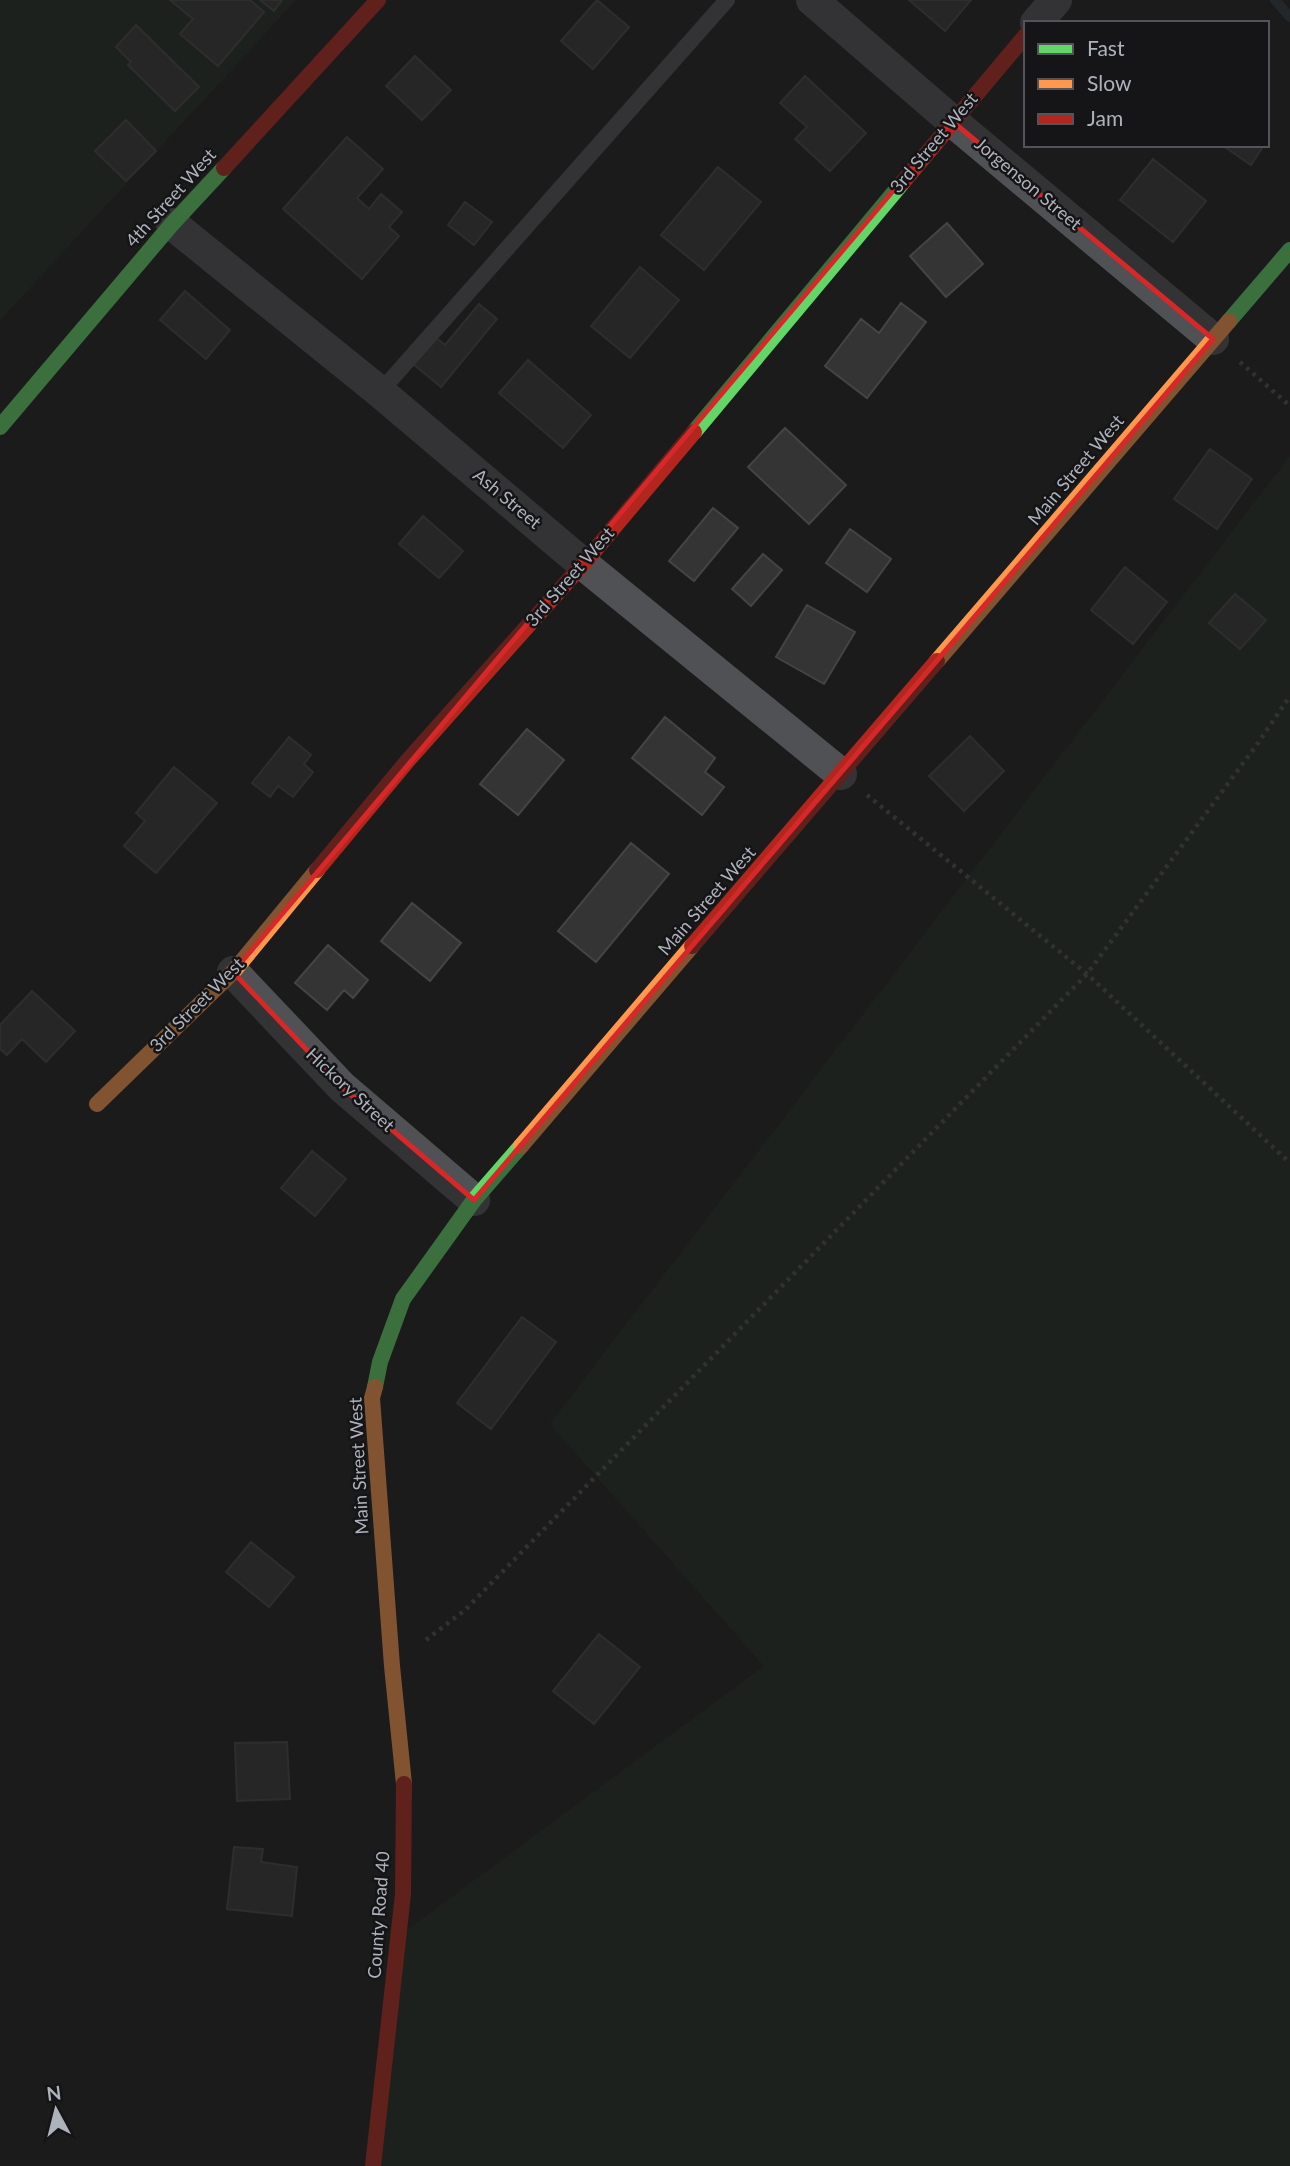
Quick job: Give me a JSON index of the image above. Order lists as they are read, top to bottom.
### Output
{
  "streets": {
    "street": [
      "3rd Street West",
      "Jorgenson Street",
      "4th Street West",
      "Main Street West",
      "Ash Street",
      "Hickory Street",
      "County Road 40"
    ]
  },
  "crossings": [
    ["3rd Street West", "Jorgenson Street"],
    ["3rd Street West", "Ash Street"],
    ["3rd Street West", "Hickory Street"],
    ["Jorgenson Street", "Main Street West"],
    ["4th Street West", "Ash Street"],
    ["Main Street West", "Ash Street"],
    ["Main Street West", "Hickory Street"],
    ["Main Street West", "County Road 40"]
  ],
  "legend": ["Fast", "Slow", "Jam"],
  "north": "top"
}
